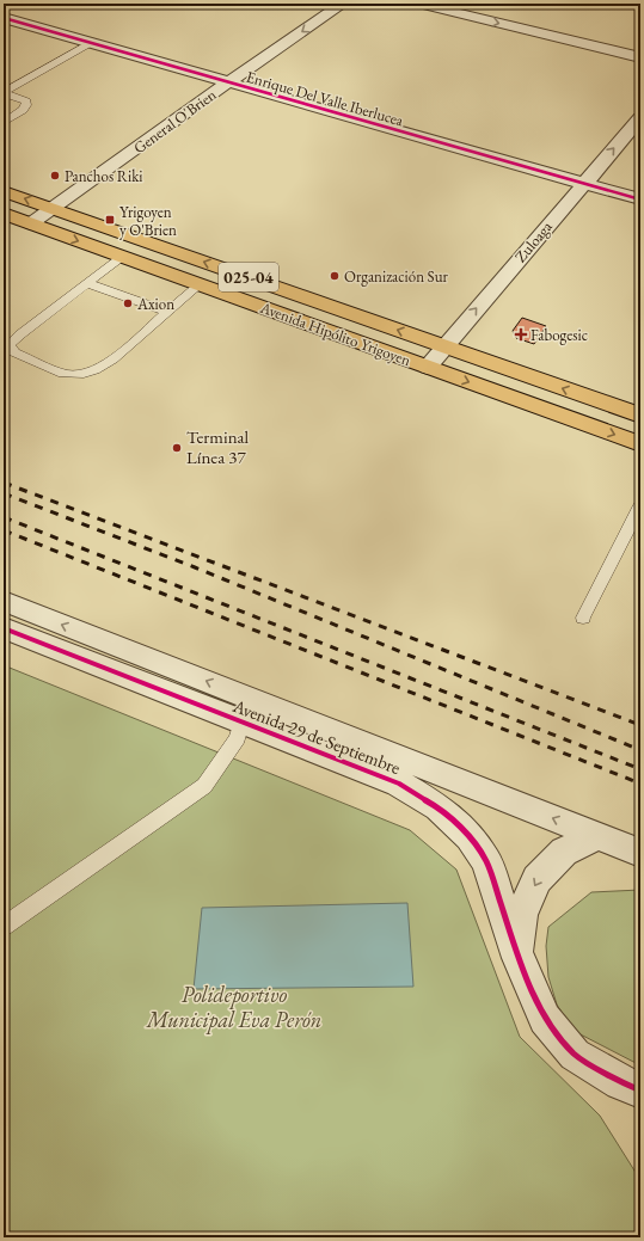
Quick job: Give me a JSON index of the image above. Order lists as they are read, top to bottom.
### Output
{
  "streets": {
    "main road": ["025-04", "Avenida Hipólito Yrigoyen"],
    "street": [
      "Enrique Del Valle Iberlucea",
      "General O'Brien",
      "Zuloaga",
      "Avenida 29 de Septiembre"
    ]
  },
  "crossings": [
    ["Enrique Del Valle Iberlucea", "General O'Brien"],
    ["Enrique Del Valle Iberlucea", "Zuloaga"],
    ["General O'Brien", "Avenida Hipólito Yrigoyen"],
    ["Zuloaga", "Avenida Hipólito Yrigoyen"]
  ],
  "one_way": ["General O'Brien", "Zuloaga"],
  "parks": ["Polideportivo Municipal Eva Perón"],
  "places": {
    "other": [
      "Panchos Riki",
      "Organización Sur",
      "Axion",
      "Terminal Línea 37"
    ],
    "transit": ["Yrigoyen y O'Brien"],
    "health": ["Fabogesic"]
  }
}
